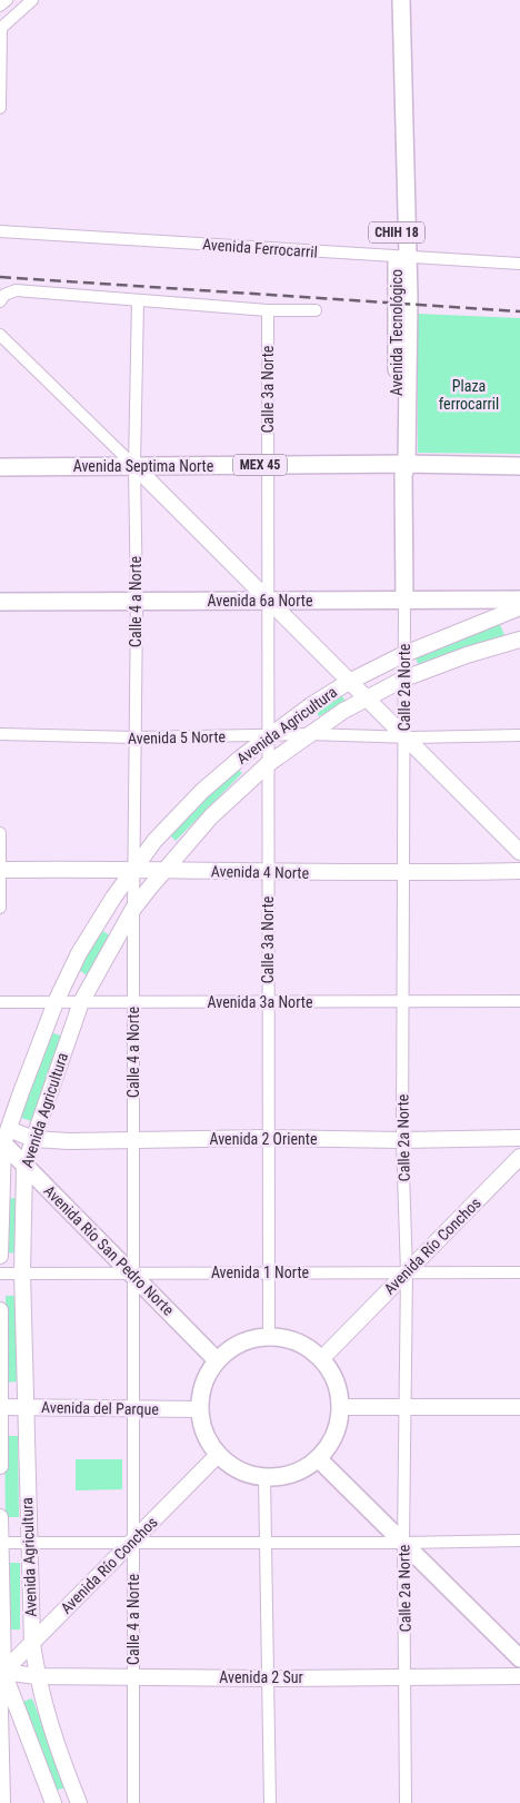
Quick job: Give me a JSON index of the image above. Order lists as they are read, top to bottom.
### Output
{
  "streets": {
    "main road": [
      "CHIH 18",
      "Avenida Tecnológico",
      "MEX 45",
      "Avenida Septima Norte",
      "Avenida 6a Norte",
      "Calle 2a Norte",
      "Avenida Agricultura",
      "Avenida 4 Norte",
      "Avenida 2 Oriente",
      "Avenida Río Conchos",
      "Avenida Río San Pedro Norte",
      "Avenida del Parque",
      "Avenida 2 Sur"
    ],
    "street": [
      "Avenida Ferrocarril",
      "Calle 3a Norte",
      "Calle 4 a Norte",
      "Avenida 5 Norte",
      "Avenida 3a Norte",
      "Avenida 1 Norte"
    ]
  },
  "crossings": [
    ["Avenida Ferrocarril", "Avenida Tecnológico"],
    ["Avenida Tecnológico", "Avenida Septima Norte"],
    ["Avenida Tecnológico", "Calle 2a Norte"],
    ["Calle 3a Norte", "Avenida Septima Norte"],
    ["Calle 3a Norte", "Avenida 6a Norte"],
    ["Calle 3a Norte", "Avenida Agricultura"],
    ["Calle 3a Norte", "Avenida 5 Norte"],
    ["Calle 3a Norte", "Avenida 4 Norte"],
    ["Calle 3a Norte", "Avenida 3a Norte"],
    ["Calle 3a Norte", "Avenida 2 Oriente"],
    ["Calle 3a Norte", "Avenida Río Conchos"],
    ["Calle 3a Norte", "Avenida Río San Pedro Norte"],
    ["Calle 3a Norte", "Avenida 1 Norte"],
    ["Calle 3a Norte", "Avenida del Parque"],
    ["Avenida Septima Norte", "Calle 4 a Norte"],
    ["Avenida Septima Norte", "Calle 2a Norte"],
    ["Avenida 6a Norte", "Calle 4 a Norte"],
    ["Avenida 6a Norte", "Calle 2a Norte"],
    ["Calle 4 a Norte", "Avenida Agricultura"],
    ["Calle 4 a Norte", "Avenida 5 Norte"],
    ["Calle 4 a Norte", "Avenida 4 Norte"],
    ["Calle 4 a Norte", "Avenida 3a Norte"],
    ["Calle 4 a Norte", "Avenida 2 Oriente"],
    ["Calle 4 a Norte", "Avenida Río Conchos"],
    ["Calle 4 a Norte", "Avenida Río San Pedro Norte"],
    ["Calle 4 a Norte", "Avenida 1 Norte"],
    ["Calle 4 a Norte", "Avenida del Parque"],
    ["Calle 4 a Norte", "Avenida 2 Sur"],
    ["Calle 2a Norte", "Avenida Agricultura"],
    ["Calle 2a Norte", "Avenida 5 Norte"],
    ["Calle 2a Norte", "Avenida 4 Norte"],
    ["Calle 2a Norte", "Avenida 3a Norte"],
    ["Calle 2a Norte", "Avenida 2 Oriente"],
    ["Calle 2a Norte", "Avenida Río Conchos"],
    ["Calle 2a Norte", "Avenida 1 Norte"],
    ["Calle 2a Norte", "Avenida 2 Sur"],
    ["Avenida Agricultura", "Avenida 5 Norte"],
    ["Avenida Agricultura", "Avenida 4 Norte"],
    ["Avenida Agricultura", "Avenida 3a Norte"],
    ["Avenida Agricultura", "Avenida 2 Oriente"],
    ["Avenida Agricultura", "Avenida Río Conchos"],
    ["Avenida Agricultura", "Avenida Río San Pedro Norte"],
    ["Avenida Agricultura", "Avenida 1 Norte"],
    ["Avenida Agricultura", "Avenida del Parque"],
    ["Avenida Agricultura", "Avenida 2 Sur"],
    ["Avenida 2 Oriente", "Avenida Río San Pedro Norte"],
    ["Avenida Río Conchos", "Avenida Río San Pedro Norte"],
    ["Avenida Río Conchos", "Avenida 1 Norte"],
    ["Avenida Río Conchos", "Avenida del Parque"],
    ["Avenida Río Conchos", "Avenida 2 Sur"],
    ["Avenida Río San Pedro Norte", "Avenida 1 Norte"],
    ["Avenida Río San Pedro Norte", "Avenida del Parque"]
  ],
  "parks": ["Plaza ferrocarril"]
}
